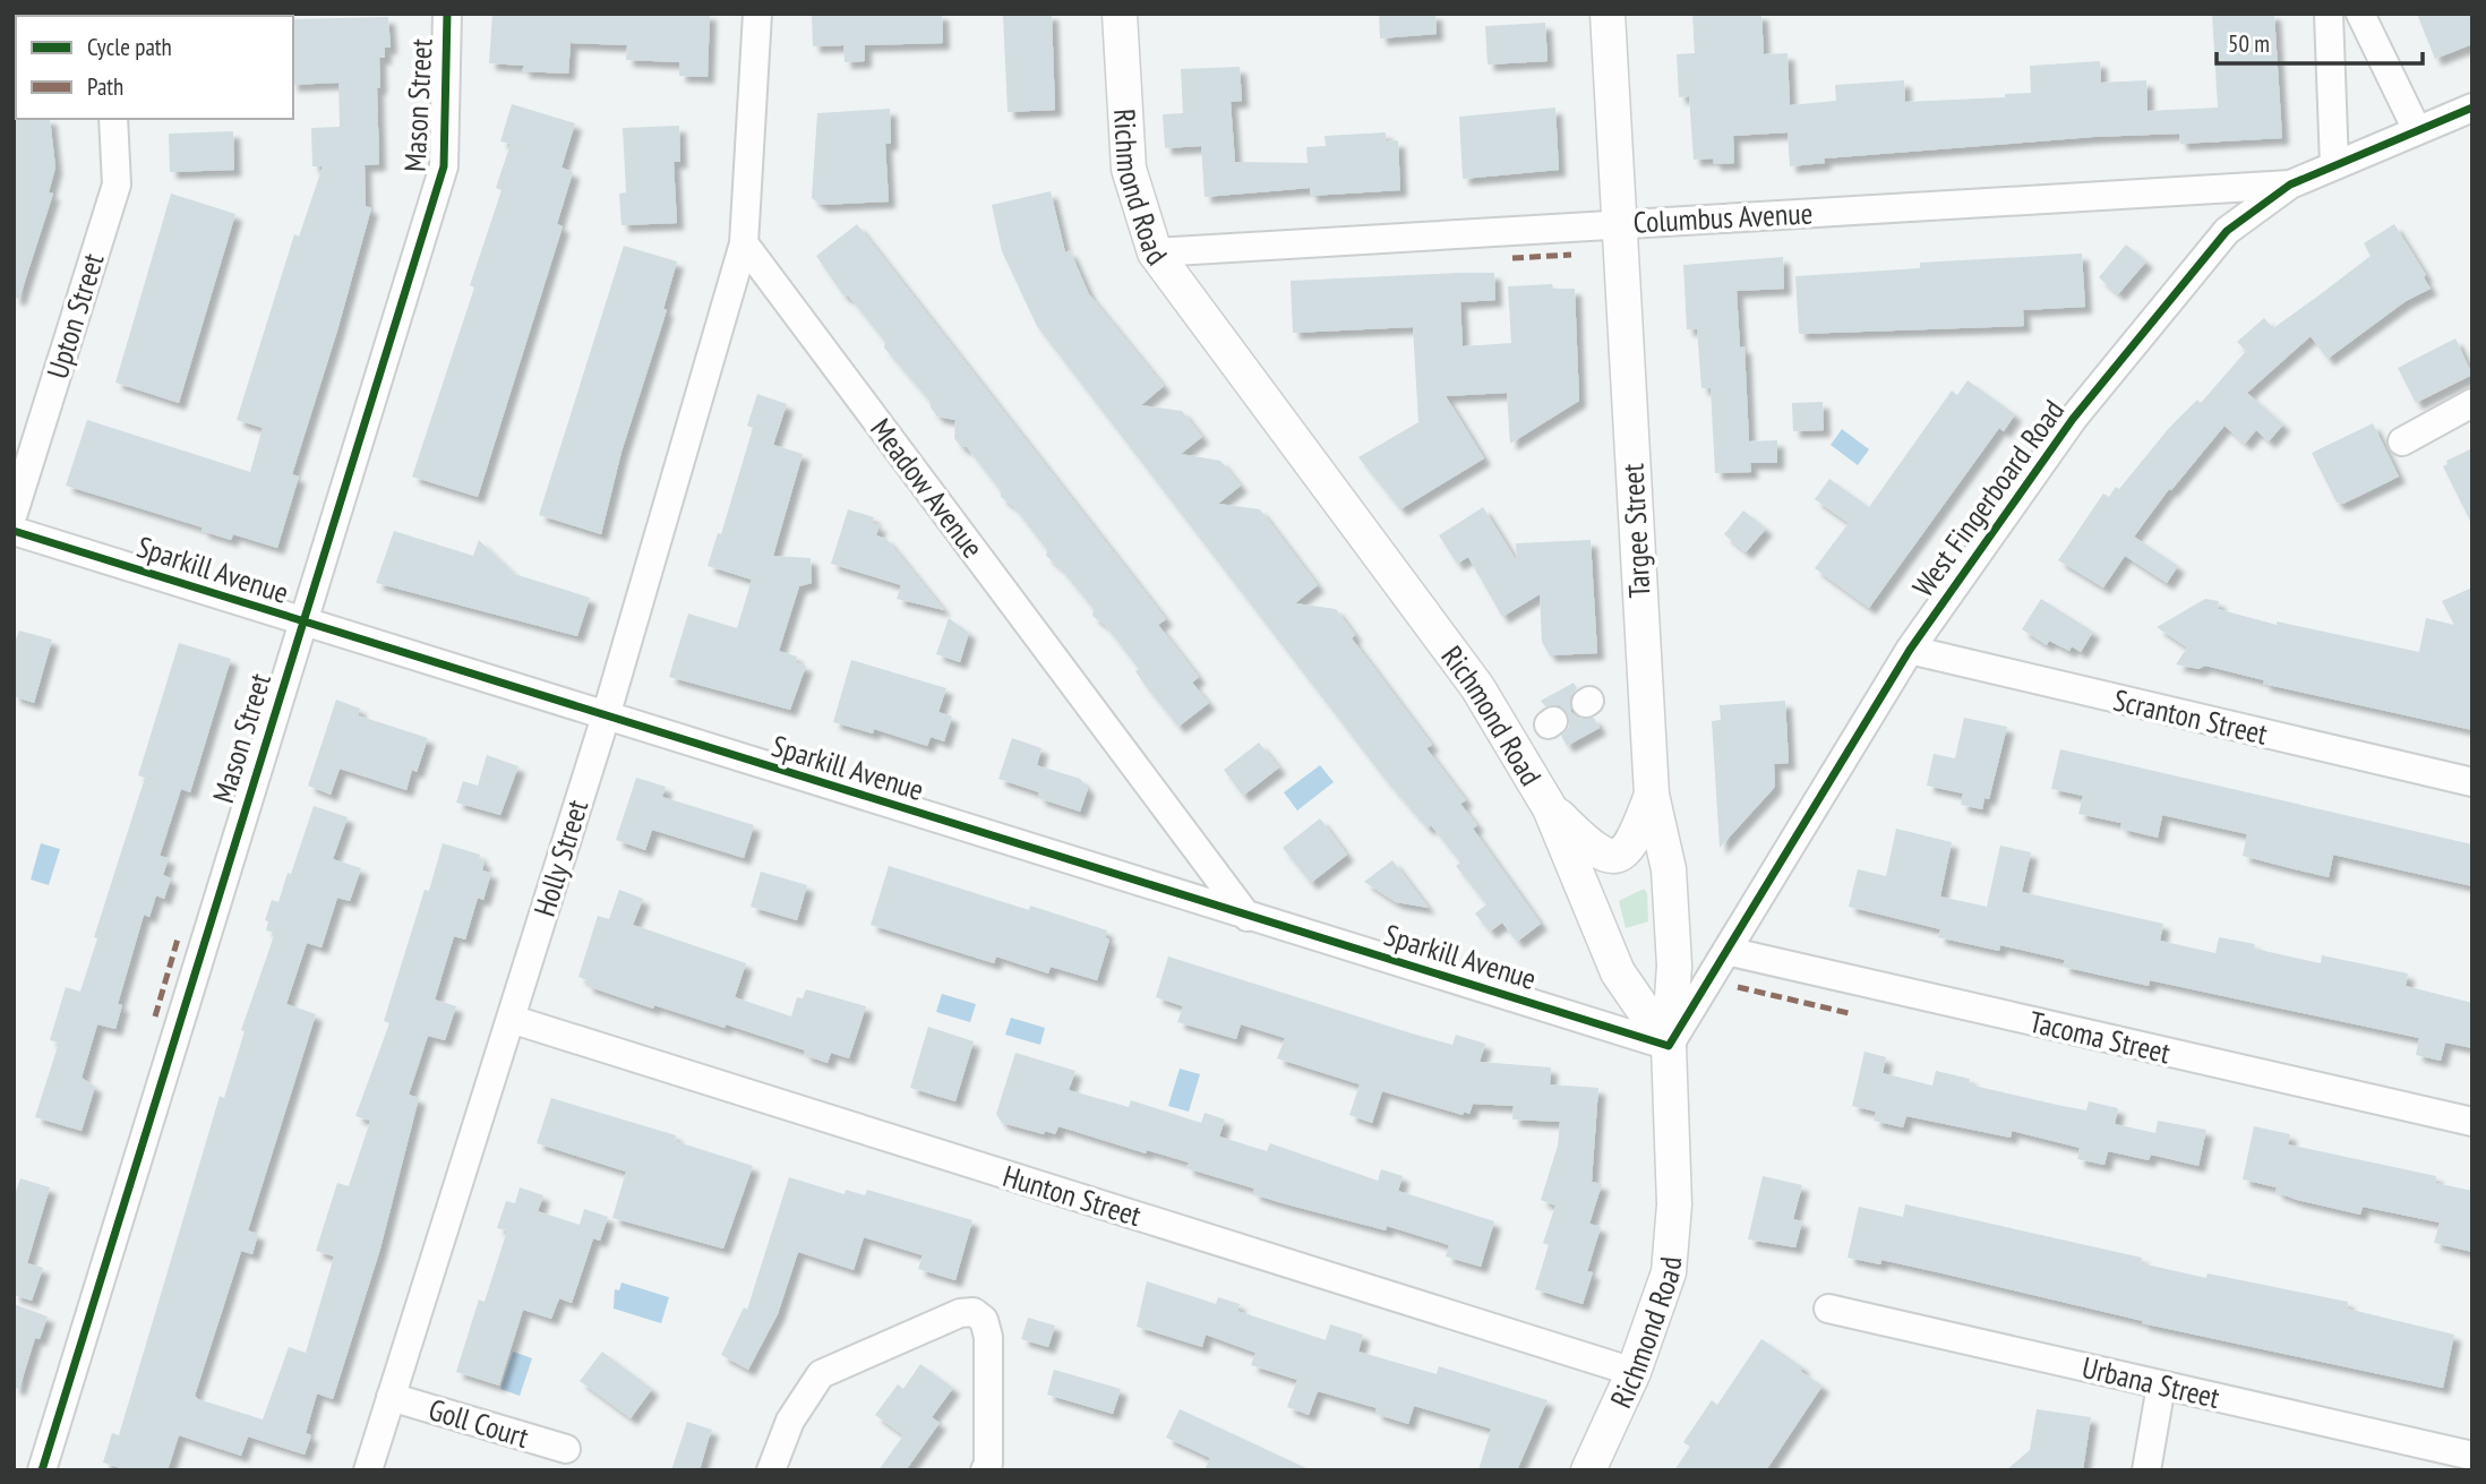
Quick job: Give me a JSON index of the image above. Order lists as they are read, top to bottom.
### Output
{
  "streets": {
    "main road": ["Richmond Road", "Targee Street"],
    "street": [
      "Mason Street",
      "Columbus Avenue",
      "Upton Street",
      "Meadow Avenue",
      "West Fingerboard Road",
      "Sparkill Avenue",
      "Scranton Street",
      "Holly Street",
      "Tacoma Street",
      "Hunton Street",
      "Urbana Street",
      "Goll Court"
    ]
  },
  "crossings": [
    ["Mason Street", "Sparkill Avenue"],
    ["Richmond Road", "Columbus Avenue"],
    ["Richmond Road", "West Fingerboard Road"],
    ["Richmond Road", "Targee Street"],
    ["Richmond Road", "Sparkill Avenue"],
    ["Richmond Road", "Hunton Street"],
    ["Columbus Avenue", "West Fingerboard Road"],
    ["Columbus Avenue", "Targee Street"],
    ["Meadow Avenue", "Sparkill Avenue"],
    ["Meadow Avenue", "Holly Street"],
    ["West Fingerboard Road", "Targee Street"],
    ["West Fingerboard Road", "Sparkill Avenue"],
    ["West Fingerboard Road", "Scranton Street"],
    ["West Fingerboard Road", "Tacoma Street"],
    ["Targee Street", "Sparkill Avenue"],
    ["Sparkill Avenue", "Holly Street"],
    ["Holly Street", "Hunton Street"],
    ["Holly Street", "Goll Court"]
  ],
  "legend": ["Cycle path", "Path"],
  "scale_bar": "50 m"
}
